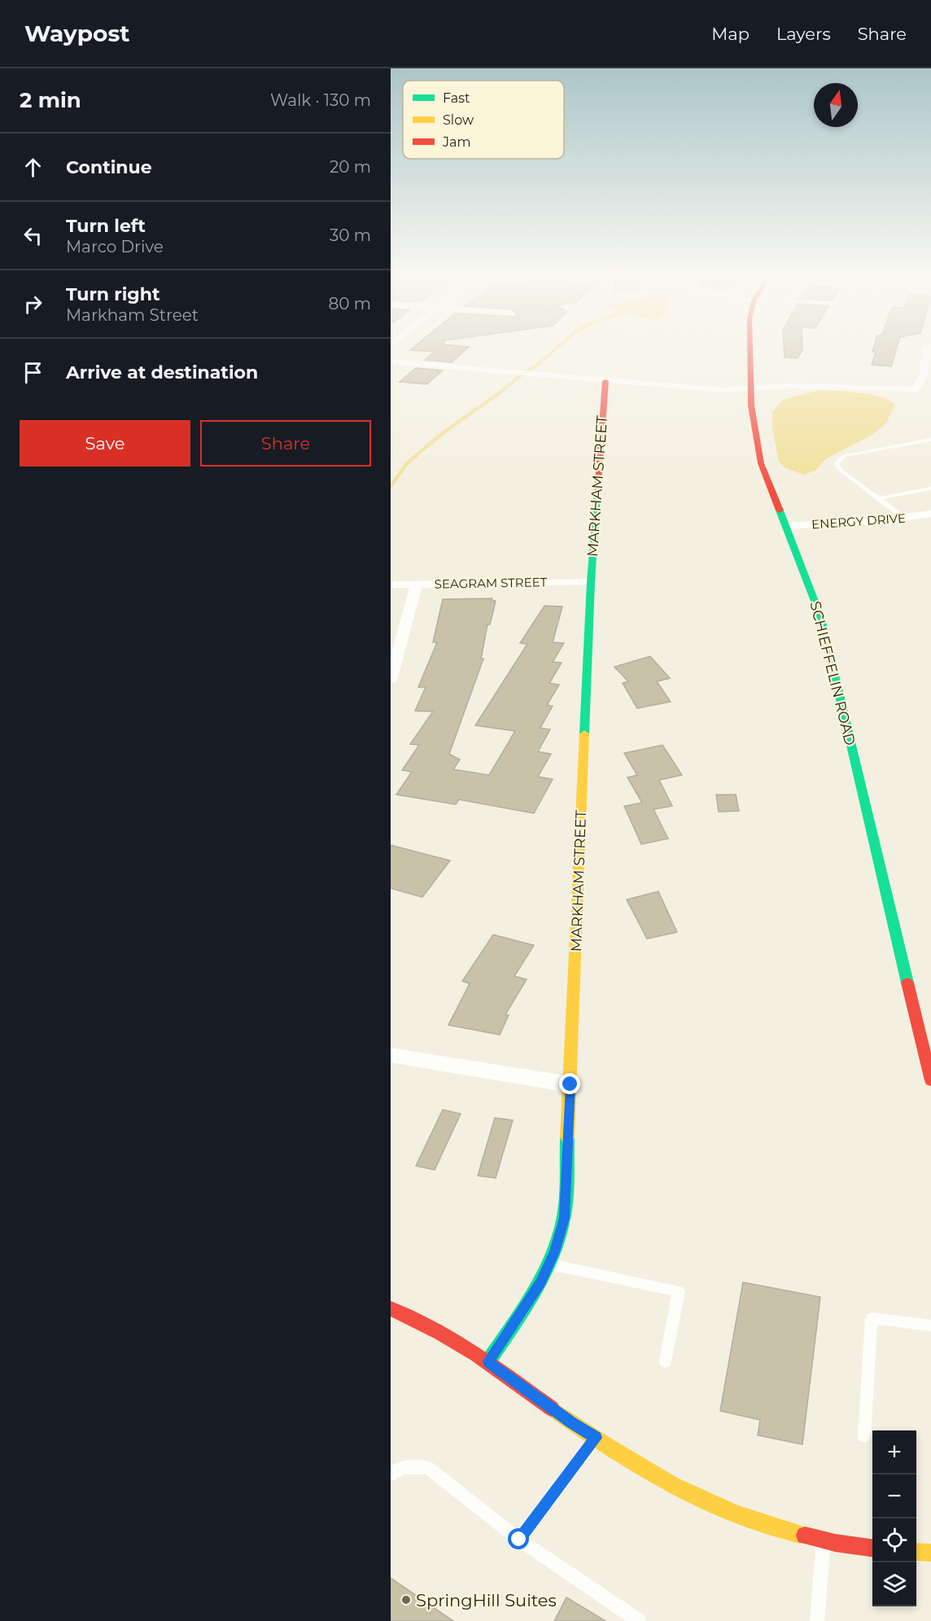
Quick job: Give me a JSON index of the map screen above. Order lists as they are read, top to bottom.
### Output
{
  "streets": {
    "street": [
      "MARKHAM STREET",
      "ENERGY DRIVE",
      "SEAGRAM STREET",
      "SCHIEFFELIN ROAD"
    ]
  },
  "crossings": [
    ["MARKHAM STREET", "SEAGRAM STREET"],
    ["ENERGY DRIVE", "SCHIEFFELIN ROAD"]
  ],
  "places": ["SpringHill Suites"],
  "legend": ["Fast", "Slow", "Jam"],
  "north": "top",
  "page": {
    "header": "Waypost",
    "nav": ["Map", "Layers", "Share"],
    "heading": ["2 min", "Walk · 130 m"],
    "list": [
      ["Continue", "20 m"],
      ["Turn left", "Marco Drive", "30 m"],
      ["Turn right", "Markham Street", "80 m"],
      "Arrive at destination"
    ],
    "buttons": ["Save", "Share"],
    "map_buttons": ["+", "−"]
  }
}
